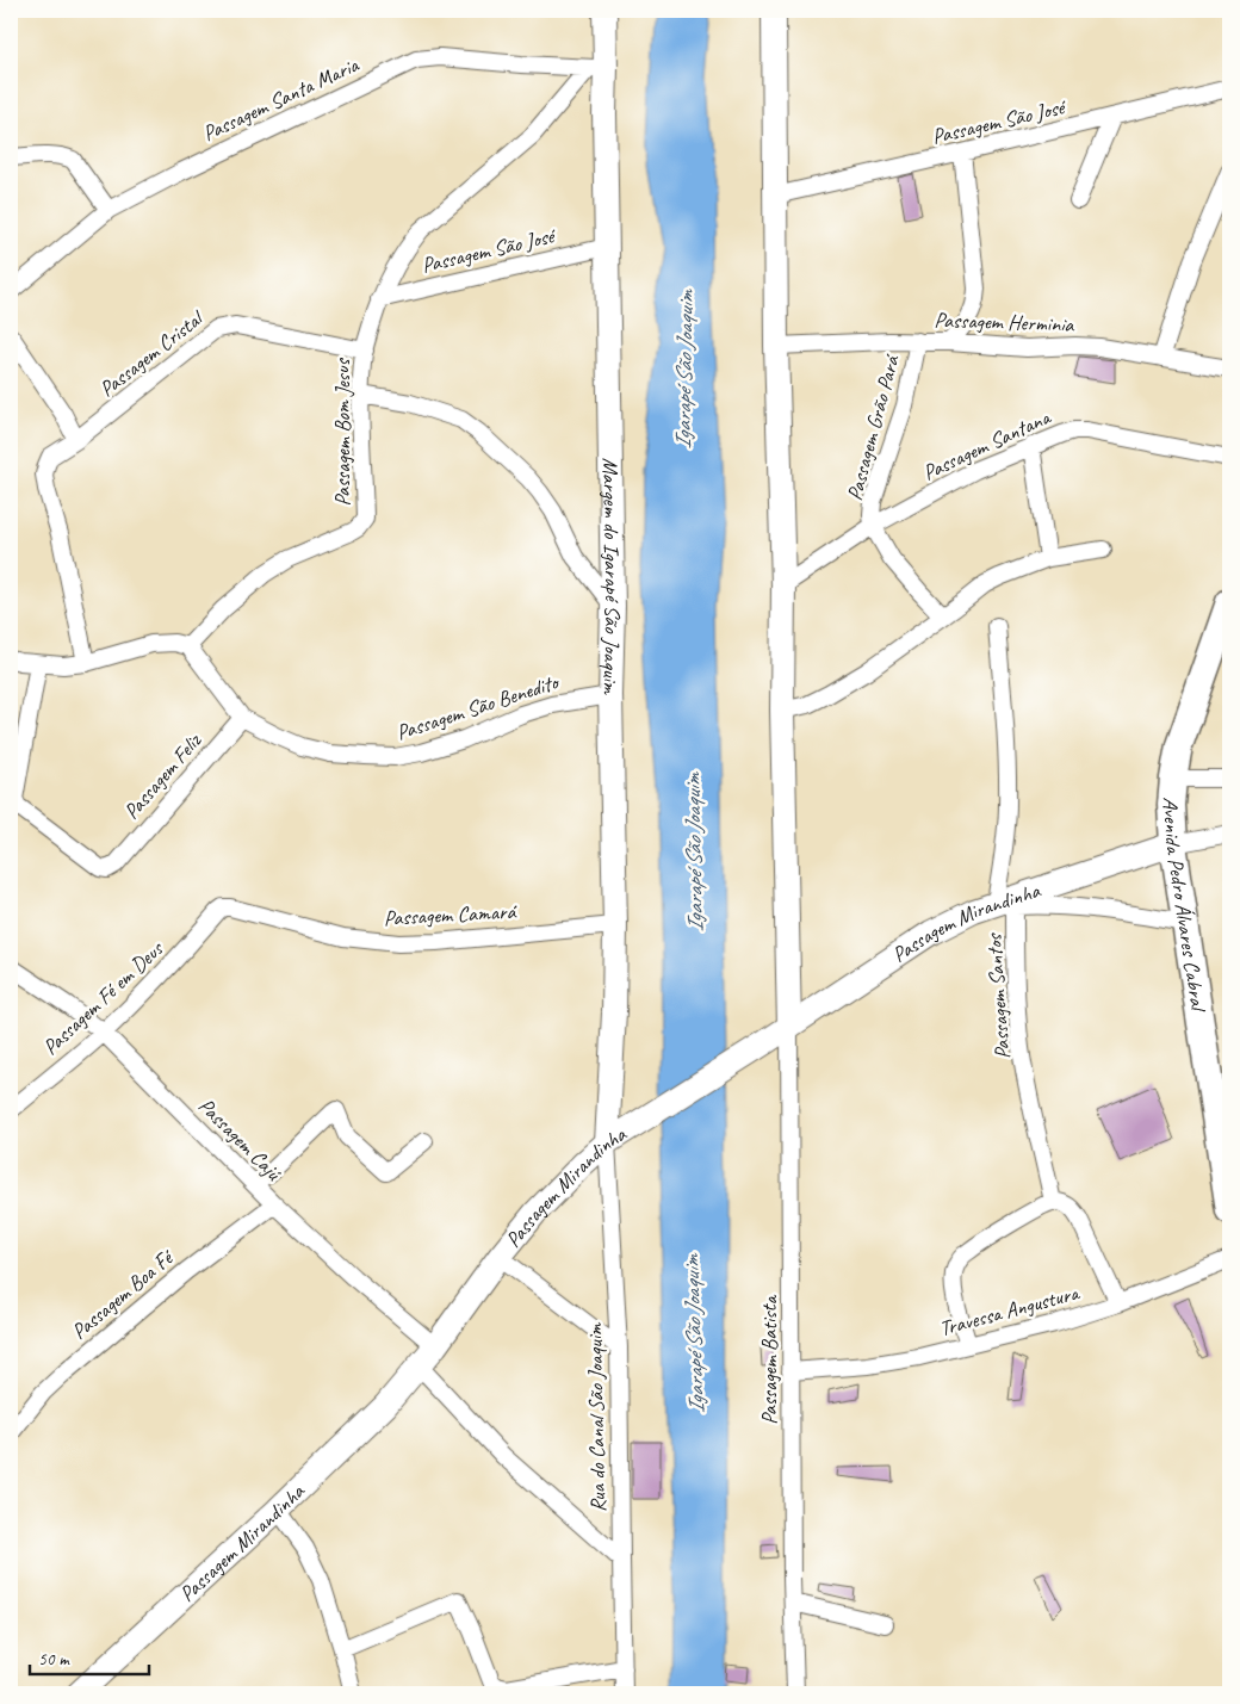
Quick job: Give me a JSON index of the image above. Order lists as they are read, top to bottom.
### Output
{
  "streets": {
    "main road": ["Avenida Pedro Álvares Cabral"],
    "street": [
      "Passagem Santa Maria",
      "Passagem São José",
      "Passagem Herminia",
      "Passagem Cristal",
      "Passagem Grão Pará",
      "Passagem Bom Jesus",
      "Passagem Santana",
      "Margem do Igarapé São Joaquim",
      "Passagem São Benedito",
      "Passagem Feliz",
      "Passagem Camará",
      "Passagem Mirandinha",
      "Passagem Santos",
      "Passagem Fé em Deus",
      "Passagem Cajú",
      "Passagem Boa Fé",
      "Travessa Angustura",
      "Passagem Batista",
      "Rua do Canal São Joaquim"
    ]
  },
  "crossings": [
    ["Passagem Santa Maria", "Passagem Bom Jesus"],
    ["Passagem Santa Maria", "Margem do Igarapé São Joaquim"],
    ["Passagem São José", "Passagem Bom Jesus"],
    ["Passagem São José", "Margem do Igarapé São Joaquim"],
    ["Passagem Herminia", "Passagem Grão Pará"],
    ["Passagem Cristal", "Passagem Bom Jesus"],
    ["Passagem Grão Pará", "Passagem Santana"],
    ["Passagem Bom Jesus", "Margem do Igarapé São Joaquim"],
    ["Passagem Bom Jesus", "Passagem São Benedito"],
    ["Margem do Igarapé São Joaquim", "Passagem São Benedito"],
    ["Margem do Igarapé São Joaquim", "Passagem Camará"],
    ["Margem do Igarapé São Joaquim", "Passagem Mirandinha"],
    ["Margem do Igarapé São Joaquim", "Rua do Canal São Joaquim"],
    ["Passagem São Benedito", "Passagem Feliz"],
    ["Avenida Pedro Álvares Cabral", "Passagem Mirandinha"],
    ["Passagem Camará", "Passagem Fé em Deus"],
    ["Passagem Mirandinha", "Passagem Santos"],
    ["Passagem Mirandinha", "Passagem Cajú"],
    ["Passagem Mirandinha", "Passagem Batista"],
    ["Passagem Mirandinha", "Rua do Canal São Joaquim"],
    ["Passagem Fé em Deus", "Passagem Cajú"],
    ["Passagem Cajú", "Passagem Boa Fé"],
    ["Travessa Angustura", "Passagem Batista"]
  ],
  "water": ["Igarapé São Joaquim"],
  "scale_bar": "50 m"
}
